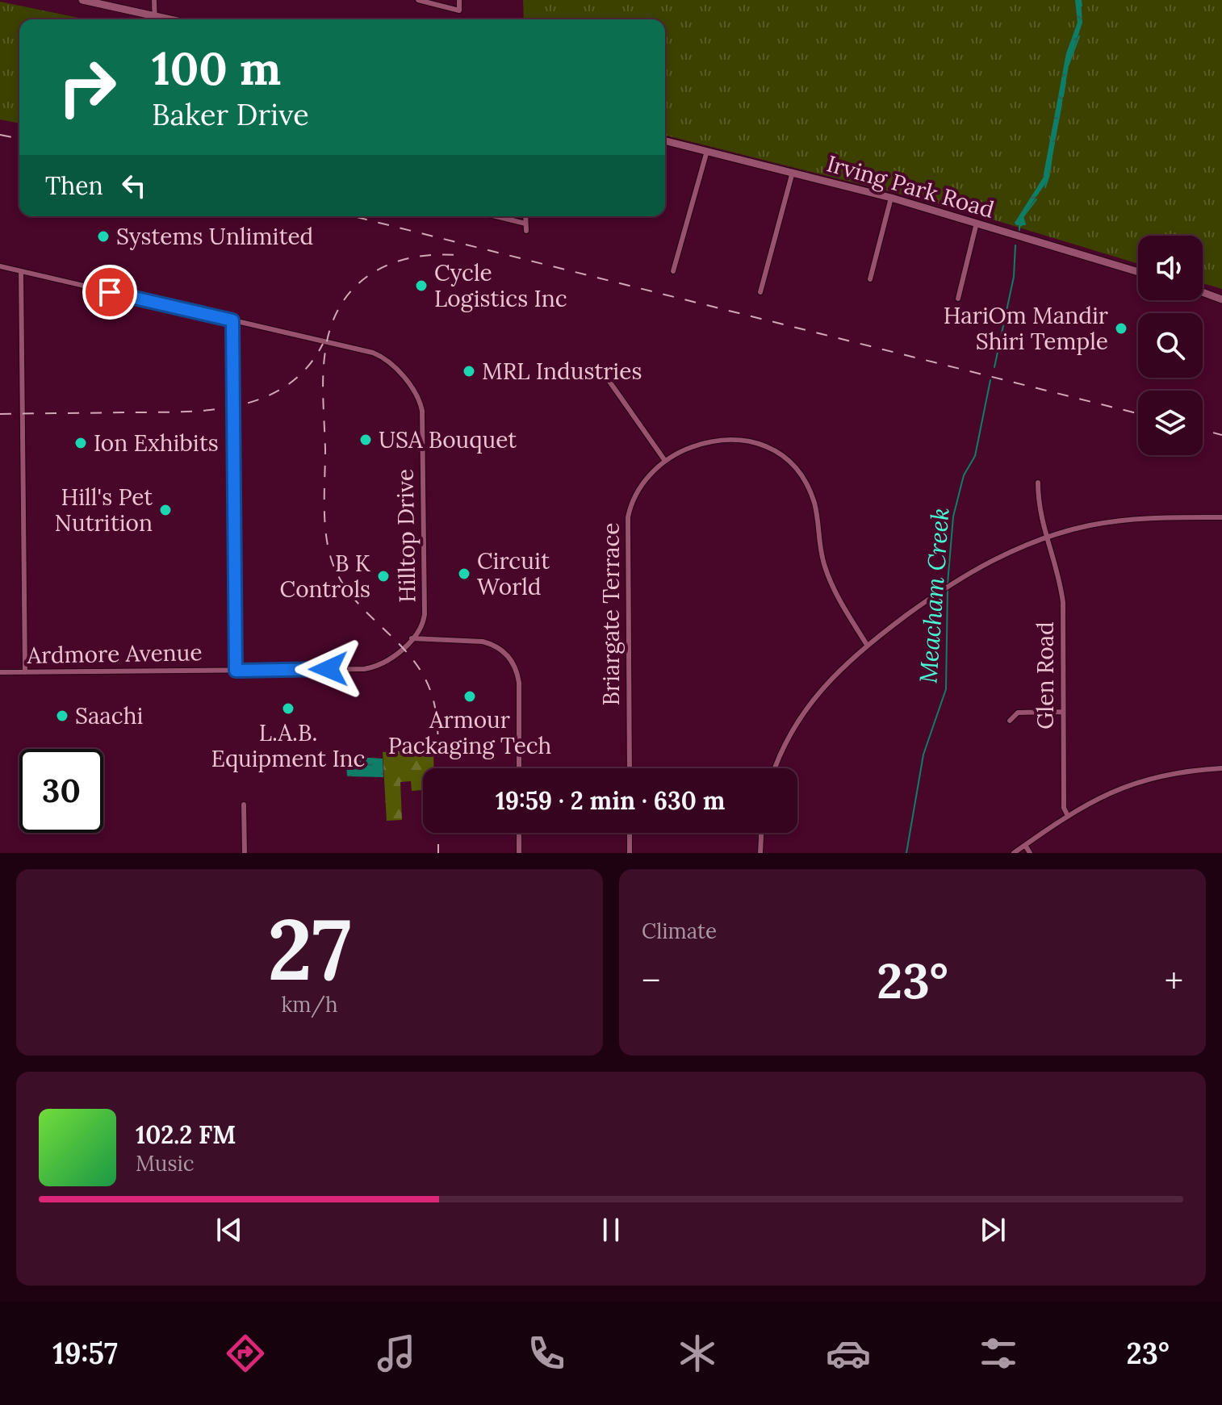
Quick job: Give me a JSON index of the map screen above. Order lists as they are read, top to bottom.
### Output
{
  "streets": {
    "main road": ["Irving Park Road"],
    "street": [
      "Hilltop Drive",
      "Briargate Terrace",
      "Ardmore Avenue",
      "Glen Road"
    ]
  },
  "crossings": [
    ["Hilltop Drive", "Ardmore Avenue"]
  ],
  "water": ["Meacham Creek"],
  "places": [
    "Systems Unlimited",
    "Cycle Logistics Inc",
    "HariOm Mandir Shiri Temple",
    "MRL Industries",
    "USA Bouquet",
    "Ion Exhibits",
    "Hill's Pet Nutrition",
    "Circuit World",
    "B K Controls",
    "Armour Packaging Tech",
    "L.A.B. Equipment Inc",
    "Saachi"
  ],
  "page": {
    "turn": ["100 m", "Baker Drive"],
    "then": "Then",
    "limit": "30",
    "trip": "19:59 · 2 min · 630 m",
    "tile": [
      ["27", "km/h"],
      "Climate"
    ],
    "heat": ["−", "23°", "+"],
    "song": ["102.2 FM", "Music"],
    "tabs": ["19:57", "23°"]
  }
}
